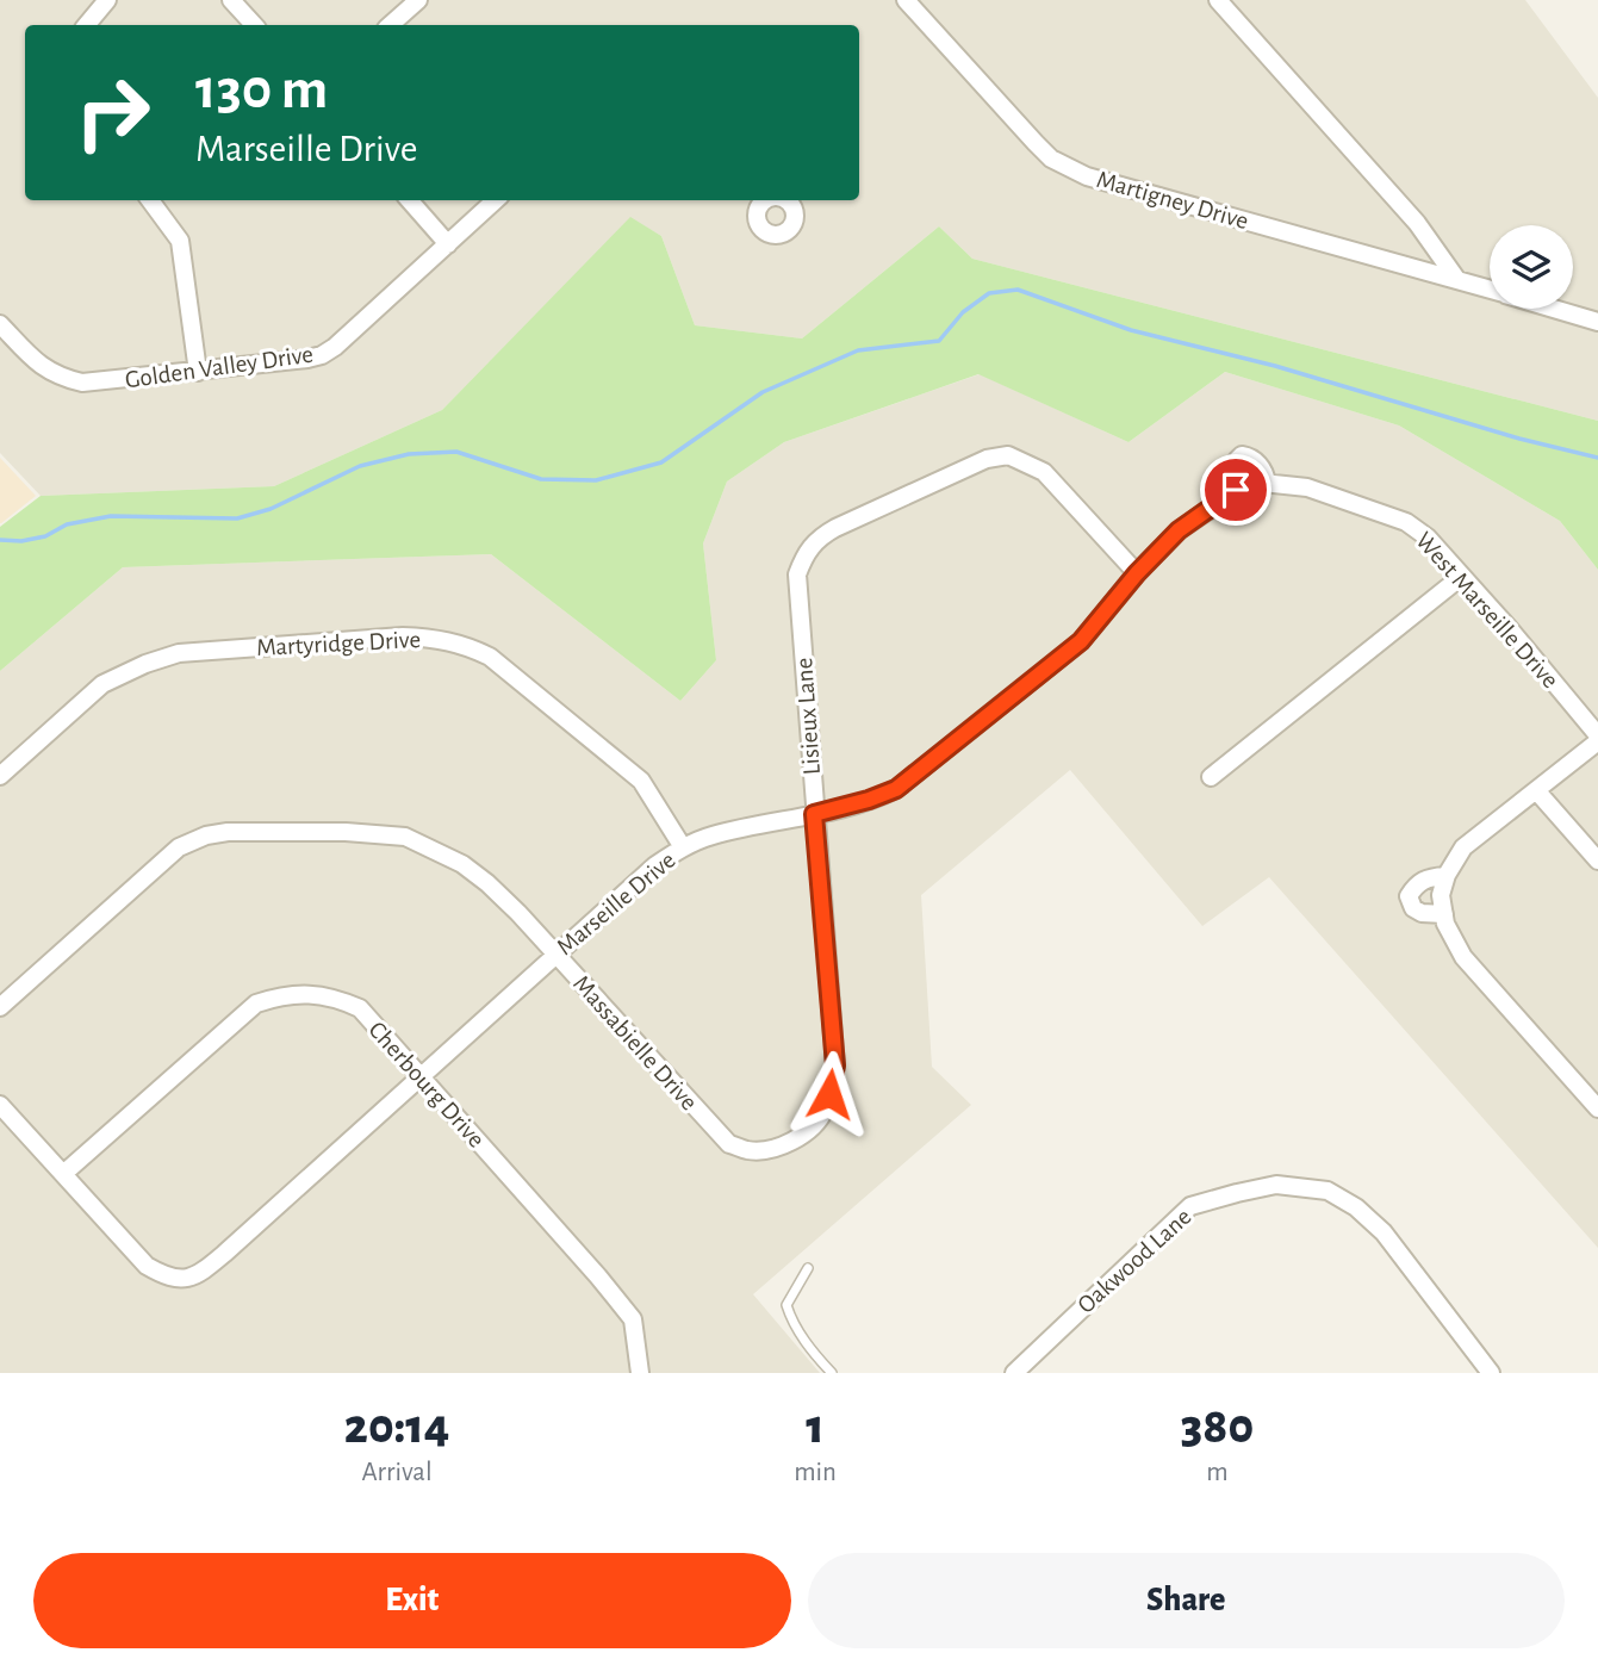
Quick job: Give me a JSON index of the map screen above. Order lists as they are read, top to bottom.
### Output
{
  "streets": {
    "street": [
      "Martigney Drive",
      "Golden Valley Drive",
      "West Marseille Drive",
      "Martyridge Drive",
      "Lisieux Lane",
      "Marseille Drive",
      "Massabielle Drive",
      "Cherbourg Drive",
      "Oakwood Lane"
    ]
  },
  "crossings": [
    ["West Marseille Drive", "Marseille Drive"],
    ["Martyridge Drive", "Marseille Drive"],
    ["Lisieux Lane", "Marseille Drive"],
    ["Lisieux Lane", "Massabielle Drive"],
    ["Marseille Drive", "Massabielle Drive"],
    ["Marseille Drive", "Cherbourg Drive"]
  ],
  "page": {
    "turn": ["130 m", "Marseille Drive"],
    "eta": [
      "20:14",
      "Arrival",
      "1",
      "min",
      "380",
      "m"
    ],
    "buttons": ["Exit", "Share"]
  }
}
